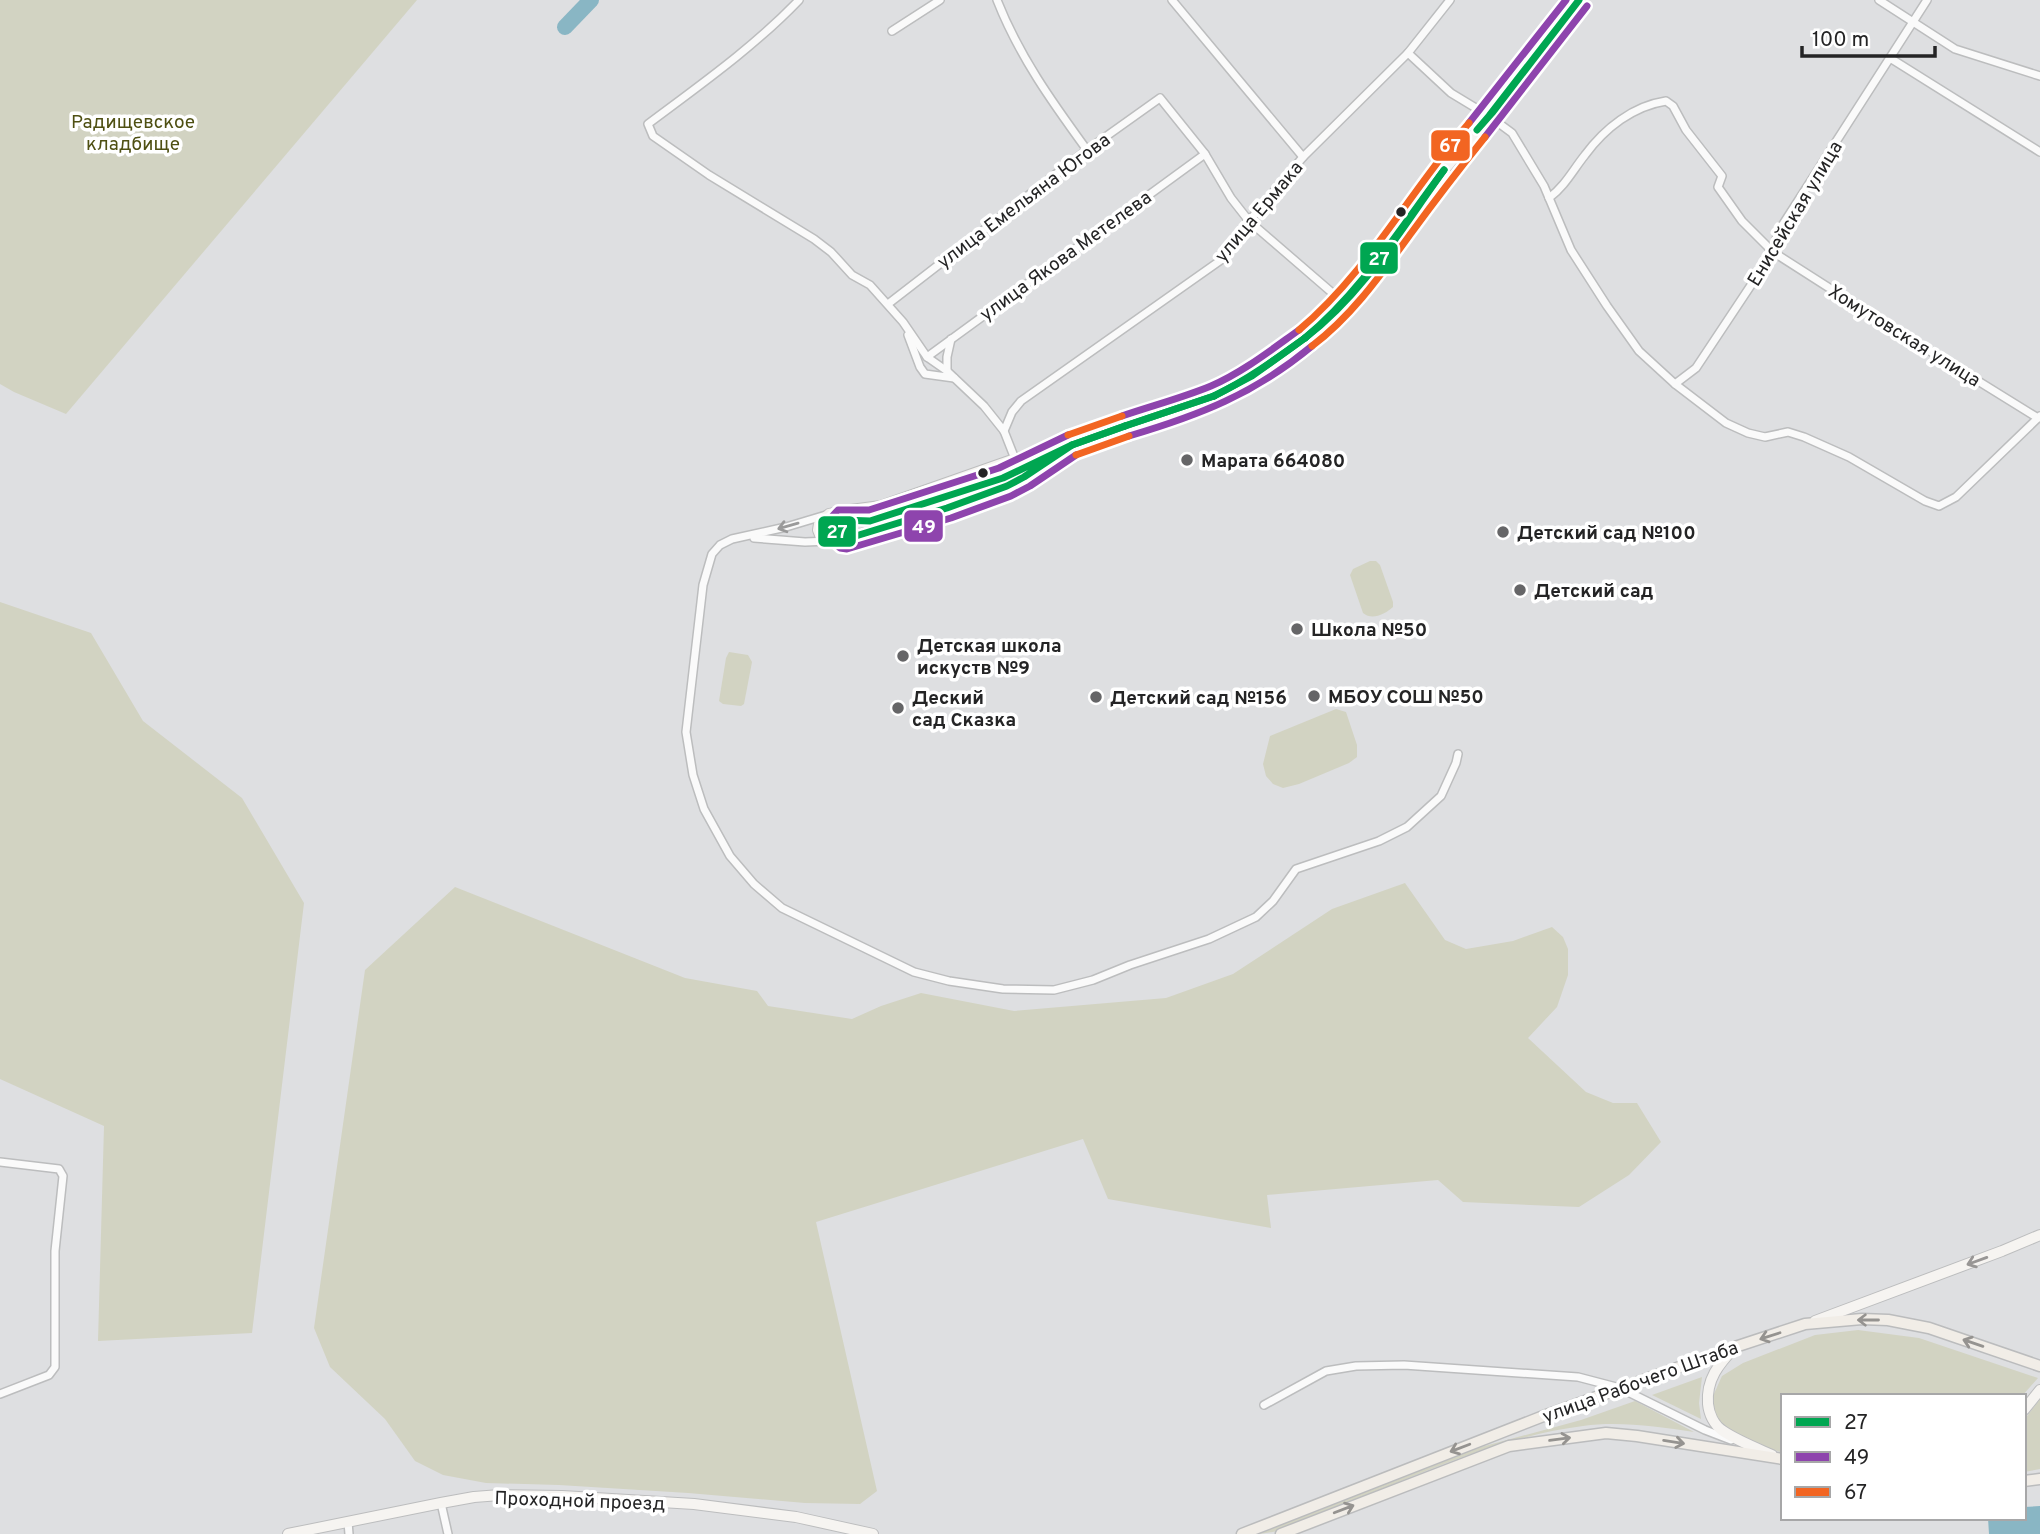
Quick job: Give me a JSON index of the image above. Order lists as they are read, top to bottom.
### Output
{
  "streets": {
    "main road": ["улица Рабочего Штаба", "Проходной проезд"],
    "street": [
      "улица Емельяна Югова",
      "улица Ермака",
      "Енисейская улица",
      "улица Якова Метелева",
      "Хомутовская улица"
    ]
  },
  "crossings": [
    ["улица Емельяна Югова", "улица Якова Метелева"],
    ["Енисейская улица", "Хомутовская улица"]
  ],
  "parks": ["Радищевское кладбище"],
  "places": [
    "Марата 664080",
    "Детский сад №100",
    "Детский сад",
    "Школа №50",
    "Детская школа искуств №9",
    "МБОУ СОШ №50",
    "Детский сад №156",
    "Деский сад Сказка"
  ],
  "lines": ["transit line 27", "transit line 49", "transit line 67"],
  "legend": ["27", "49", "67"],
  "scale_bar": "100 m"
}
